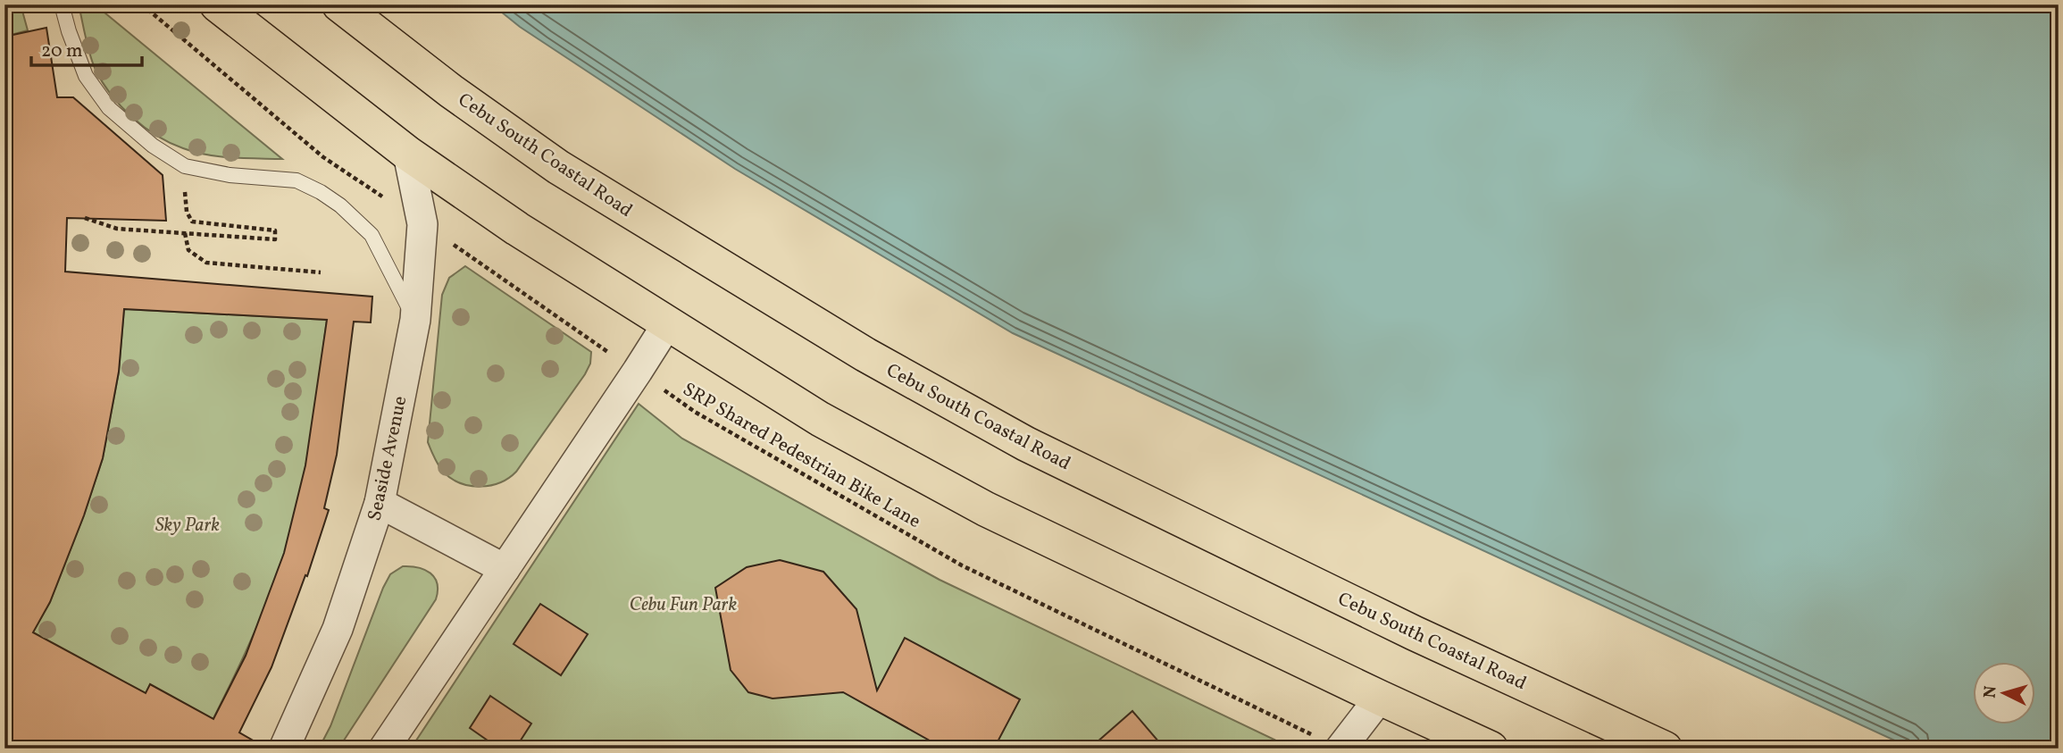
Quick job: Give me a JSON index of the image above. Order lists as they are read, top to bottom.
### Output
{
  "streets": {
    "highway": ["Cebu South Coastal Road"],
    "street": ["Seaside Avenue"],
    "path": ["SRP Shared Pedestrian Bike Lane"]
  },
  "crossings": [
    ["SRP Shared Pedestrian Bike Lane", "Seaside Avenue"]
  ],
  "parks": ["Sky Park", "Cebu Fun Park"],
  "scale_bar": "20 m",
  "north": "left"
}
